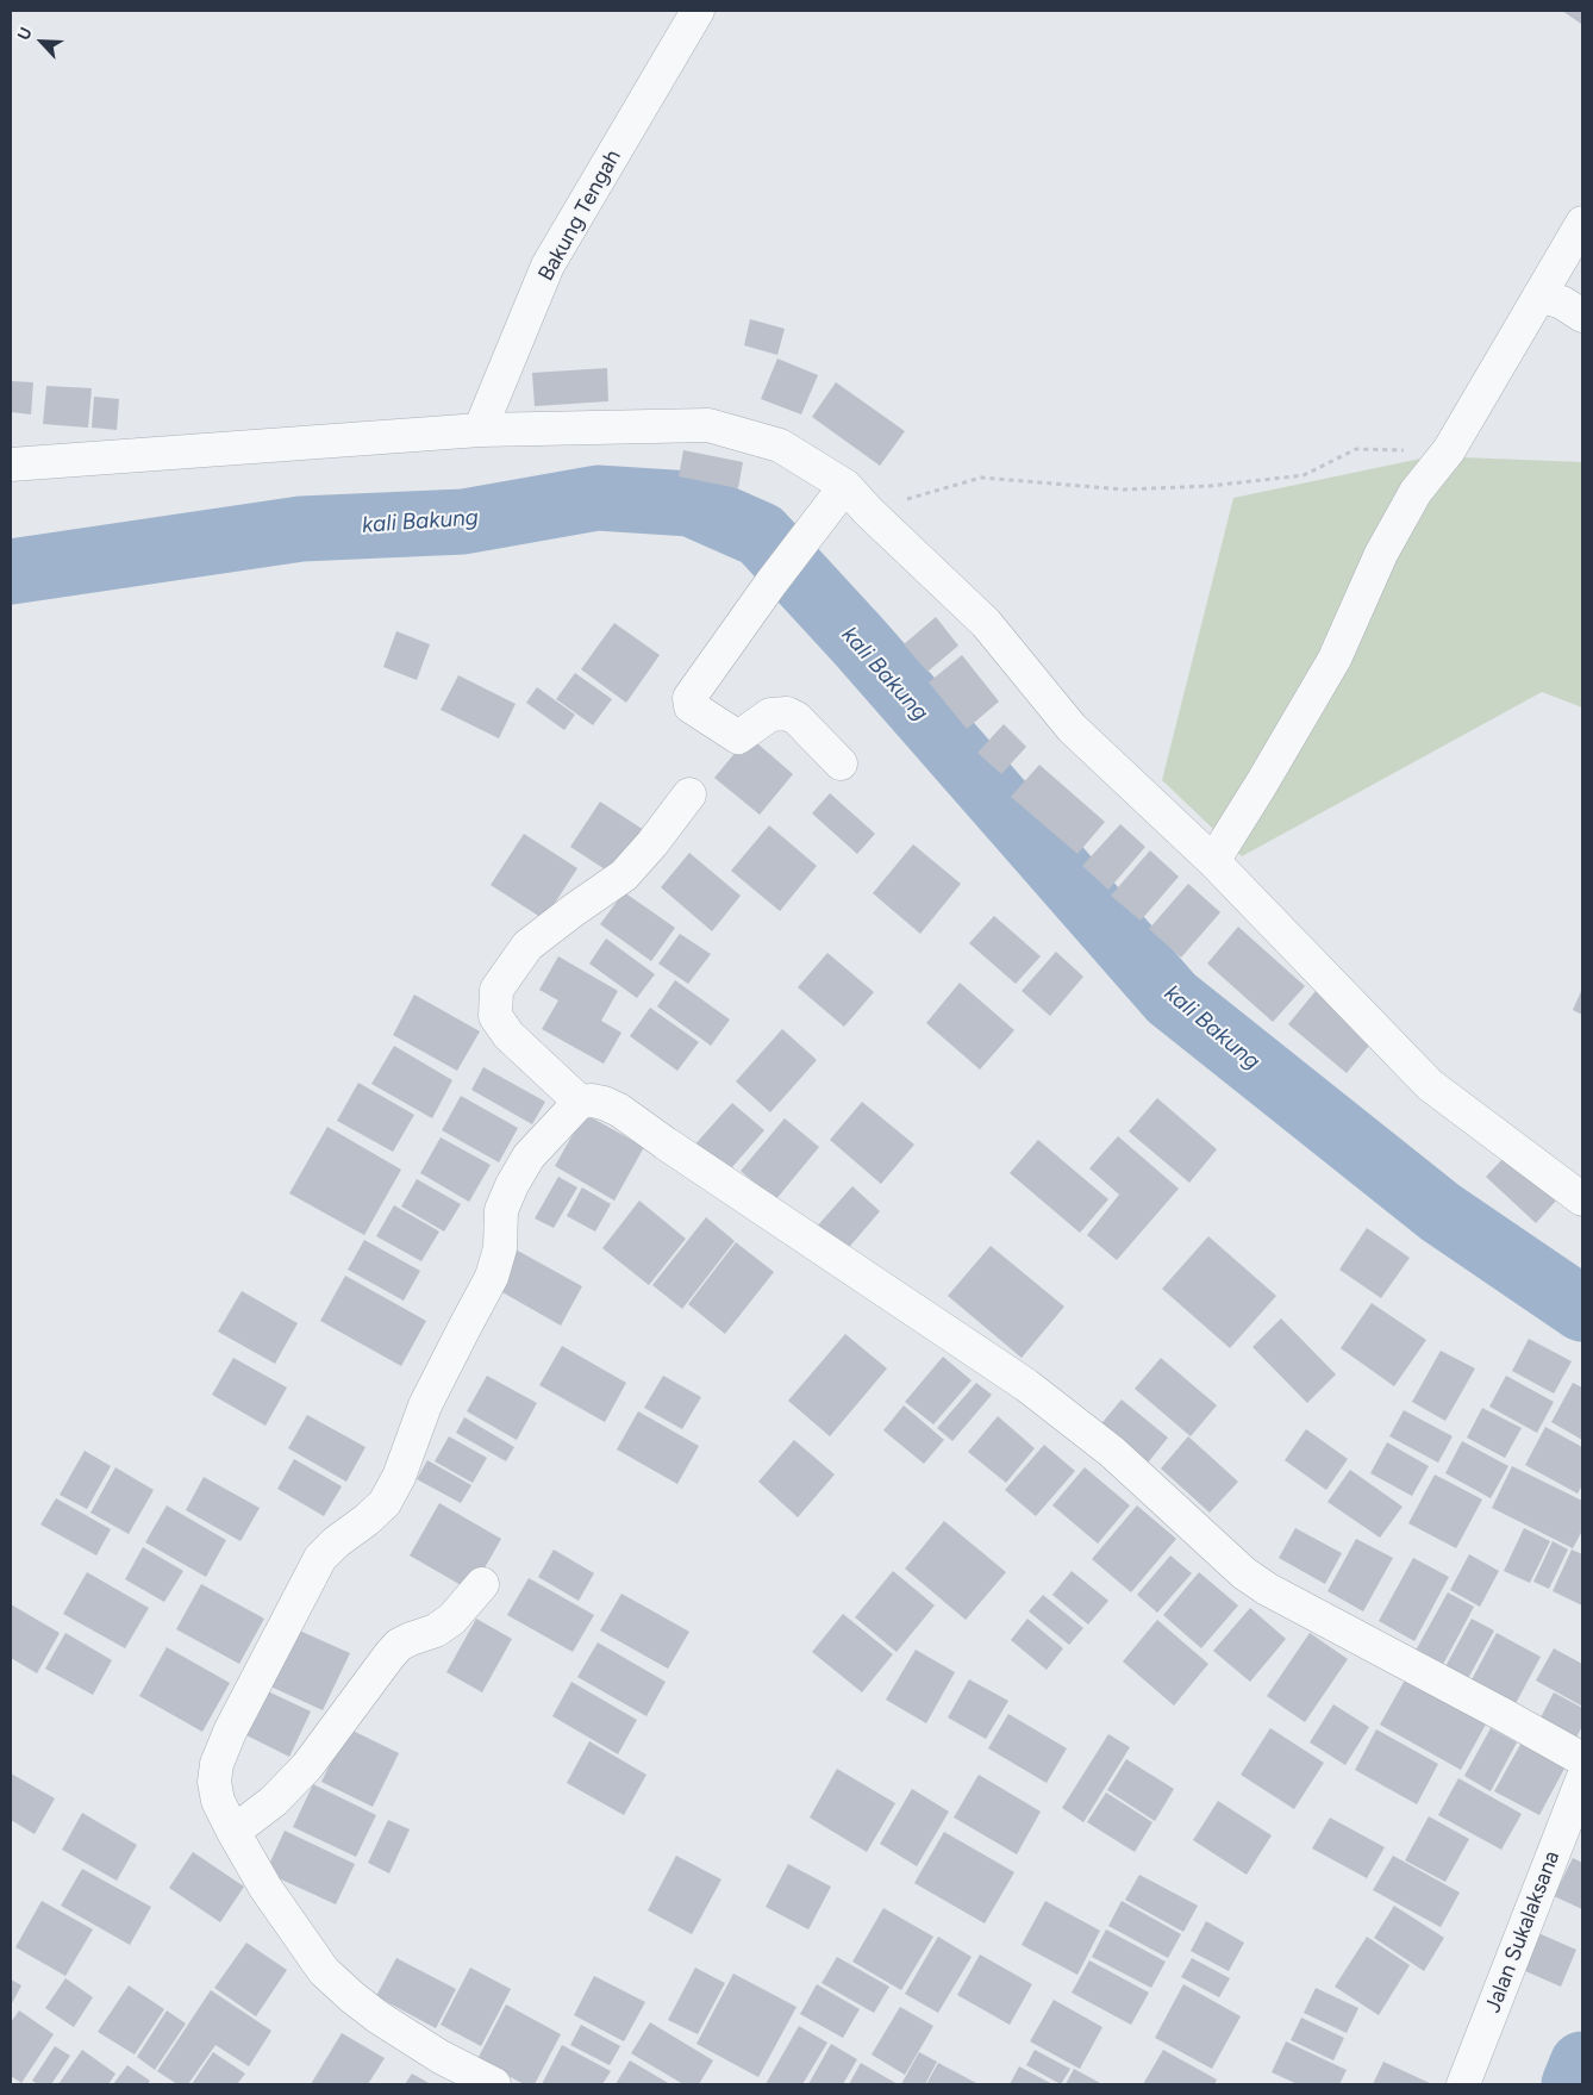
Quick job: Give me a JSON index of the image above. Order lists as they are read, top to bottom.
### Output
{
  "streets": {
    "street": ["Bakung Tengah", "Jalan Sukalaksana"]
  },
  "water": ["kali Bakung"],
  "north": "top left"
}
